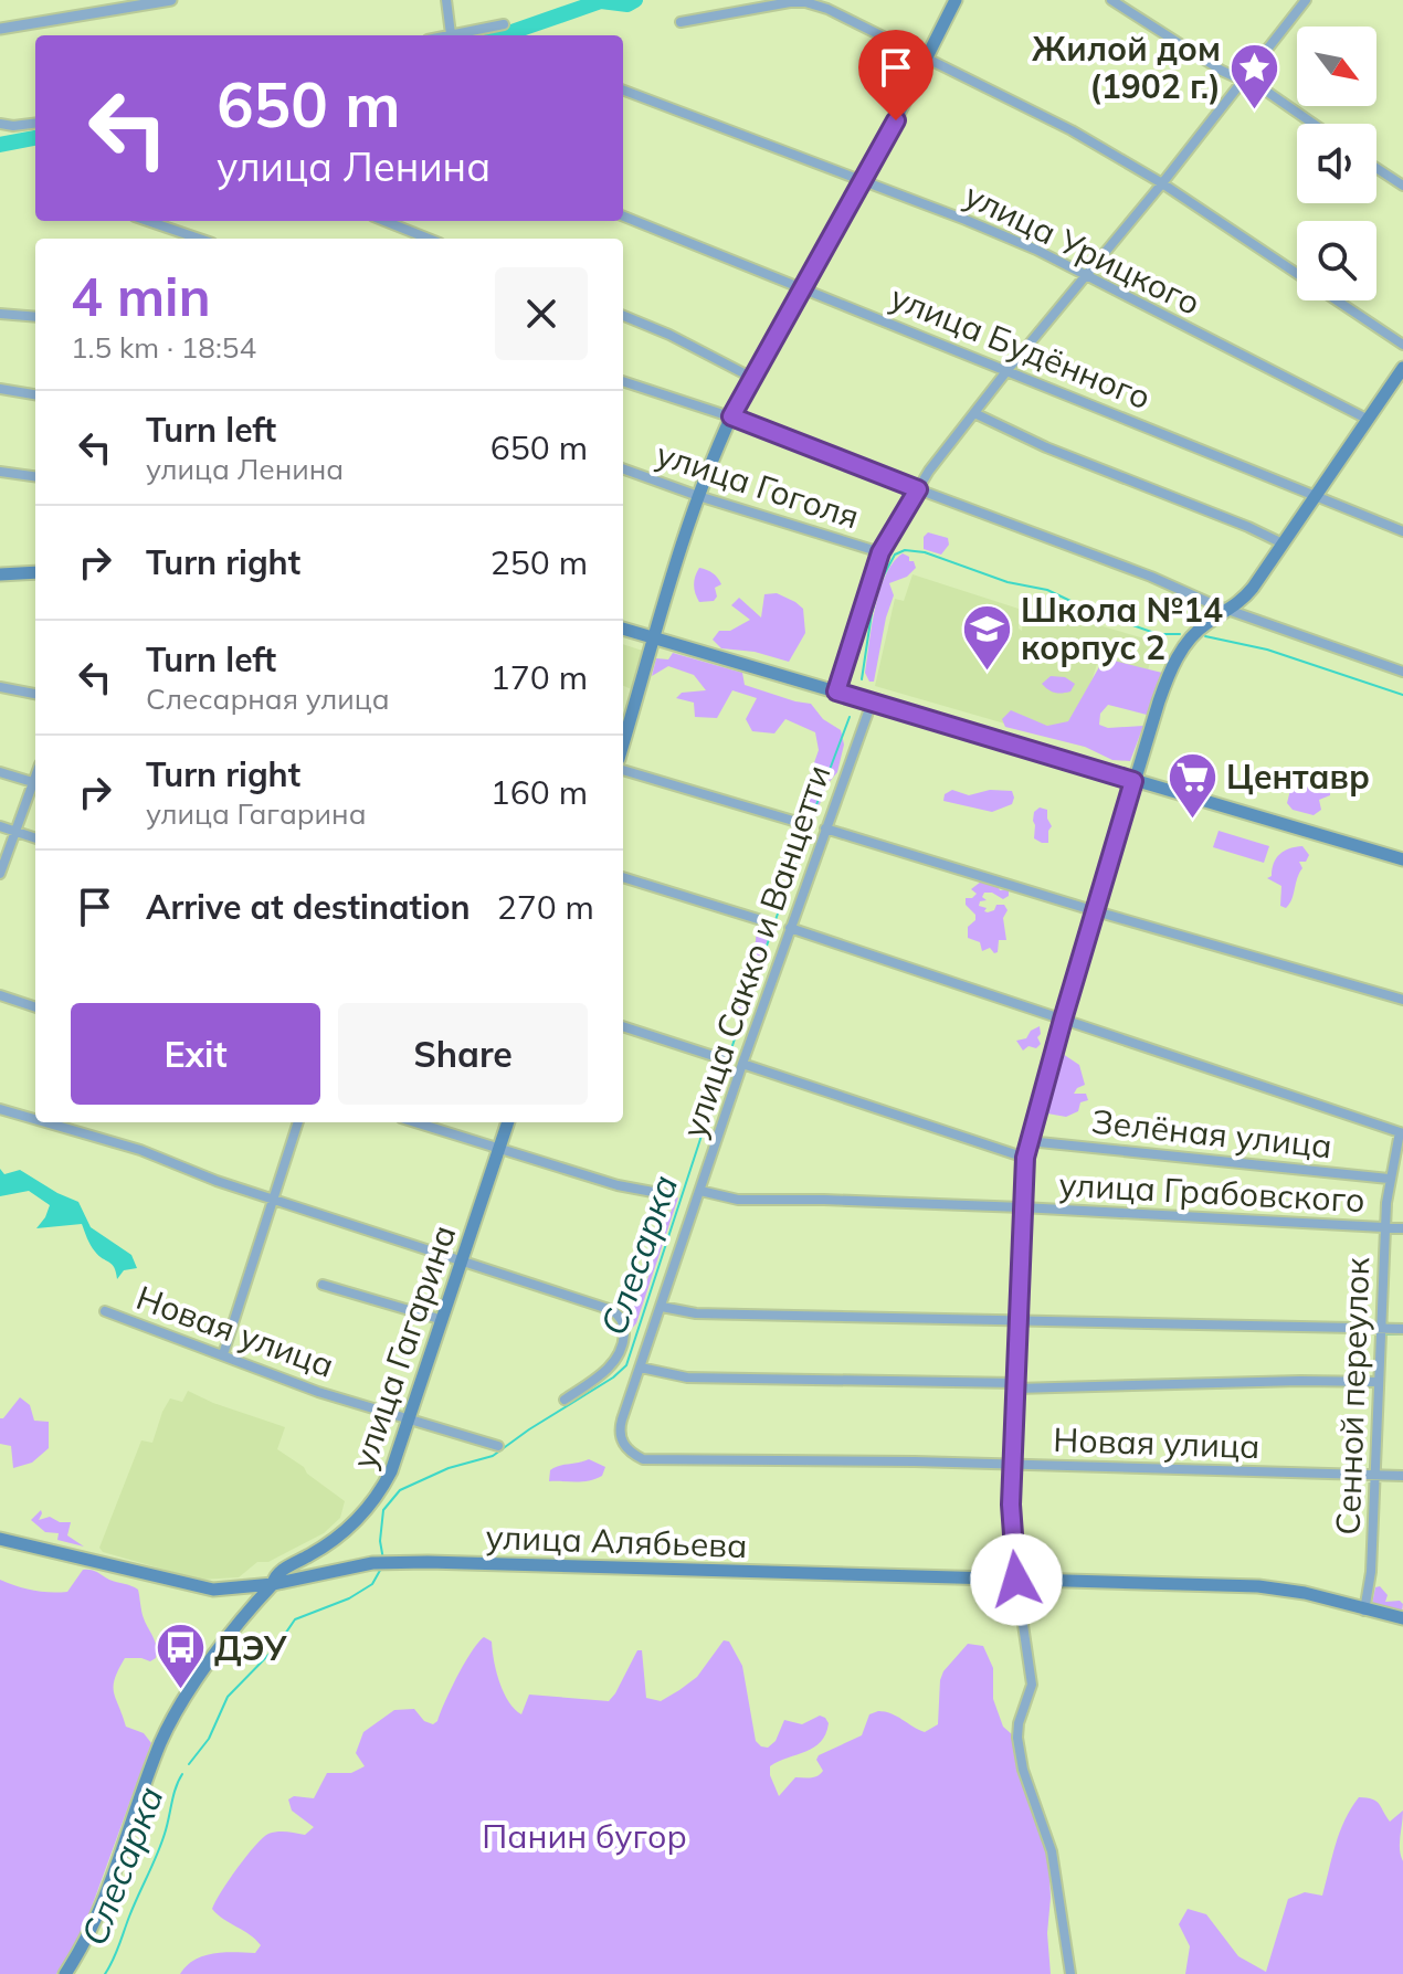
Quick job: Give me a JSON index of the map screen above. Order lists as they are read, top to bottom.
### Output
{
  "streets": {
    "main road": ["улица Гагарина", "улица Алябьева"],
    "street": [
      "улица Урицкого",
      "улица Будённого",
      "улица Гоголя",
      "улица Сакко и Ванцетти",
      "Зелёная улица",
      "улица Грабовского",
      "Новая улица",
      "Сенной переулок"
    ]
  },
  "crossings": [
    ["улица Сакко и Ванцетти", "улица Грабовского"],
    ["улица Сакко и Ванцетти", "Новая улица"],
    ["Зелёная улица", "Сенной переулок"],
    ["улица Грабовского", "Сенной переулок"],
    ["Новая улица", "улица Гагарина"],
    ["Новая улица", "Сенной переулок"],
    ["улица Гагарина", "улица Алябьева"],
    ["Сенной переулок", "улица Алябьева"]
  ],
  "water": ["Слесарка"],
  "parks": ["Панин бугор"],
  "places": {
    "place": ["Жилой дом (1902 г.)"],
    "school or university": ["Школа №14 корпус 2"],
    "supermarket": ["Центавр"],
    "bus stop": ["ДЭУ"]
  },
  "north": "bottom right",
  "page": {
    "turn": ["650 m", "улица Ленина"],
    "heading": ["4 min", "1.5 km · 18:54"],
    "list": [
      {
        "name": "Turn left",
        "note": "улица Ленина",
        "value": "650 m"
      },
      {
        "name": "Turn right",
        "value": "250 m"
      },
      {
        "name": "Turn left",
        "note": "Слесарная улица",
        "value": "170 m"
      },
      {
        "name": "Turn right",
        "note": "улица Гагарина",
        "value": "160 m"
      },
      {
        "name": "Arrive at destination",
        "value": "270 m"
      }
    ],
    "buttons": ["Exit", "Share"]
  }
}
